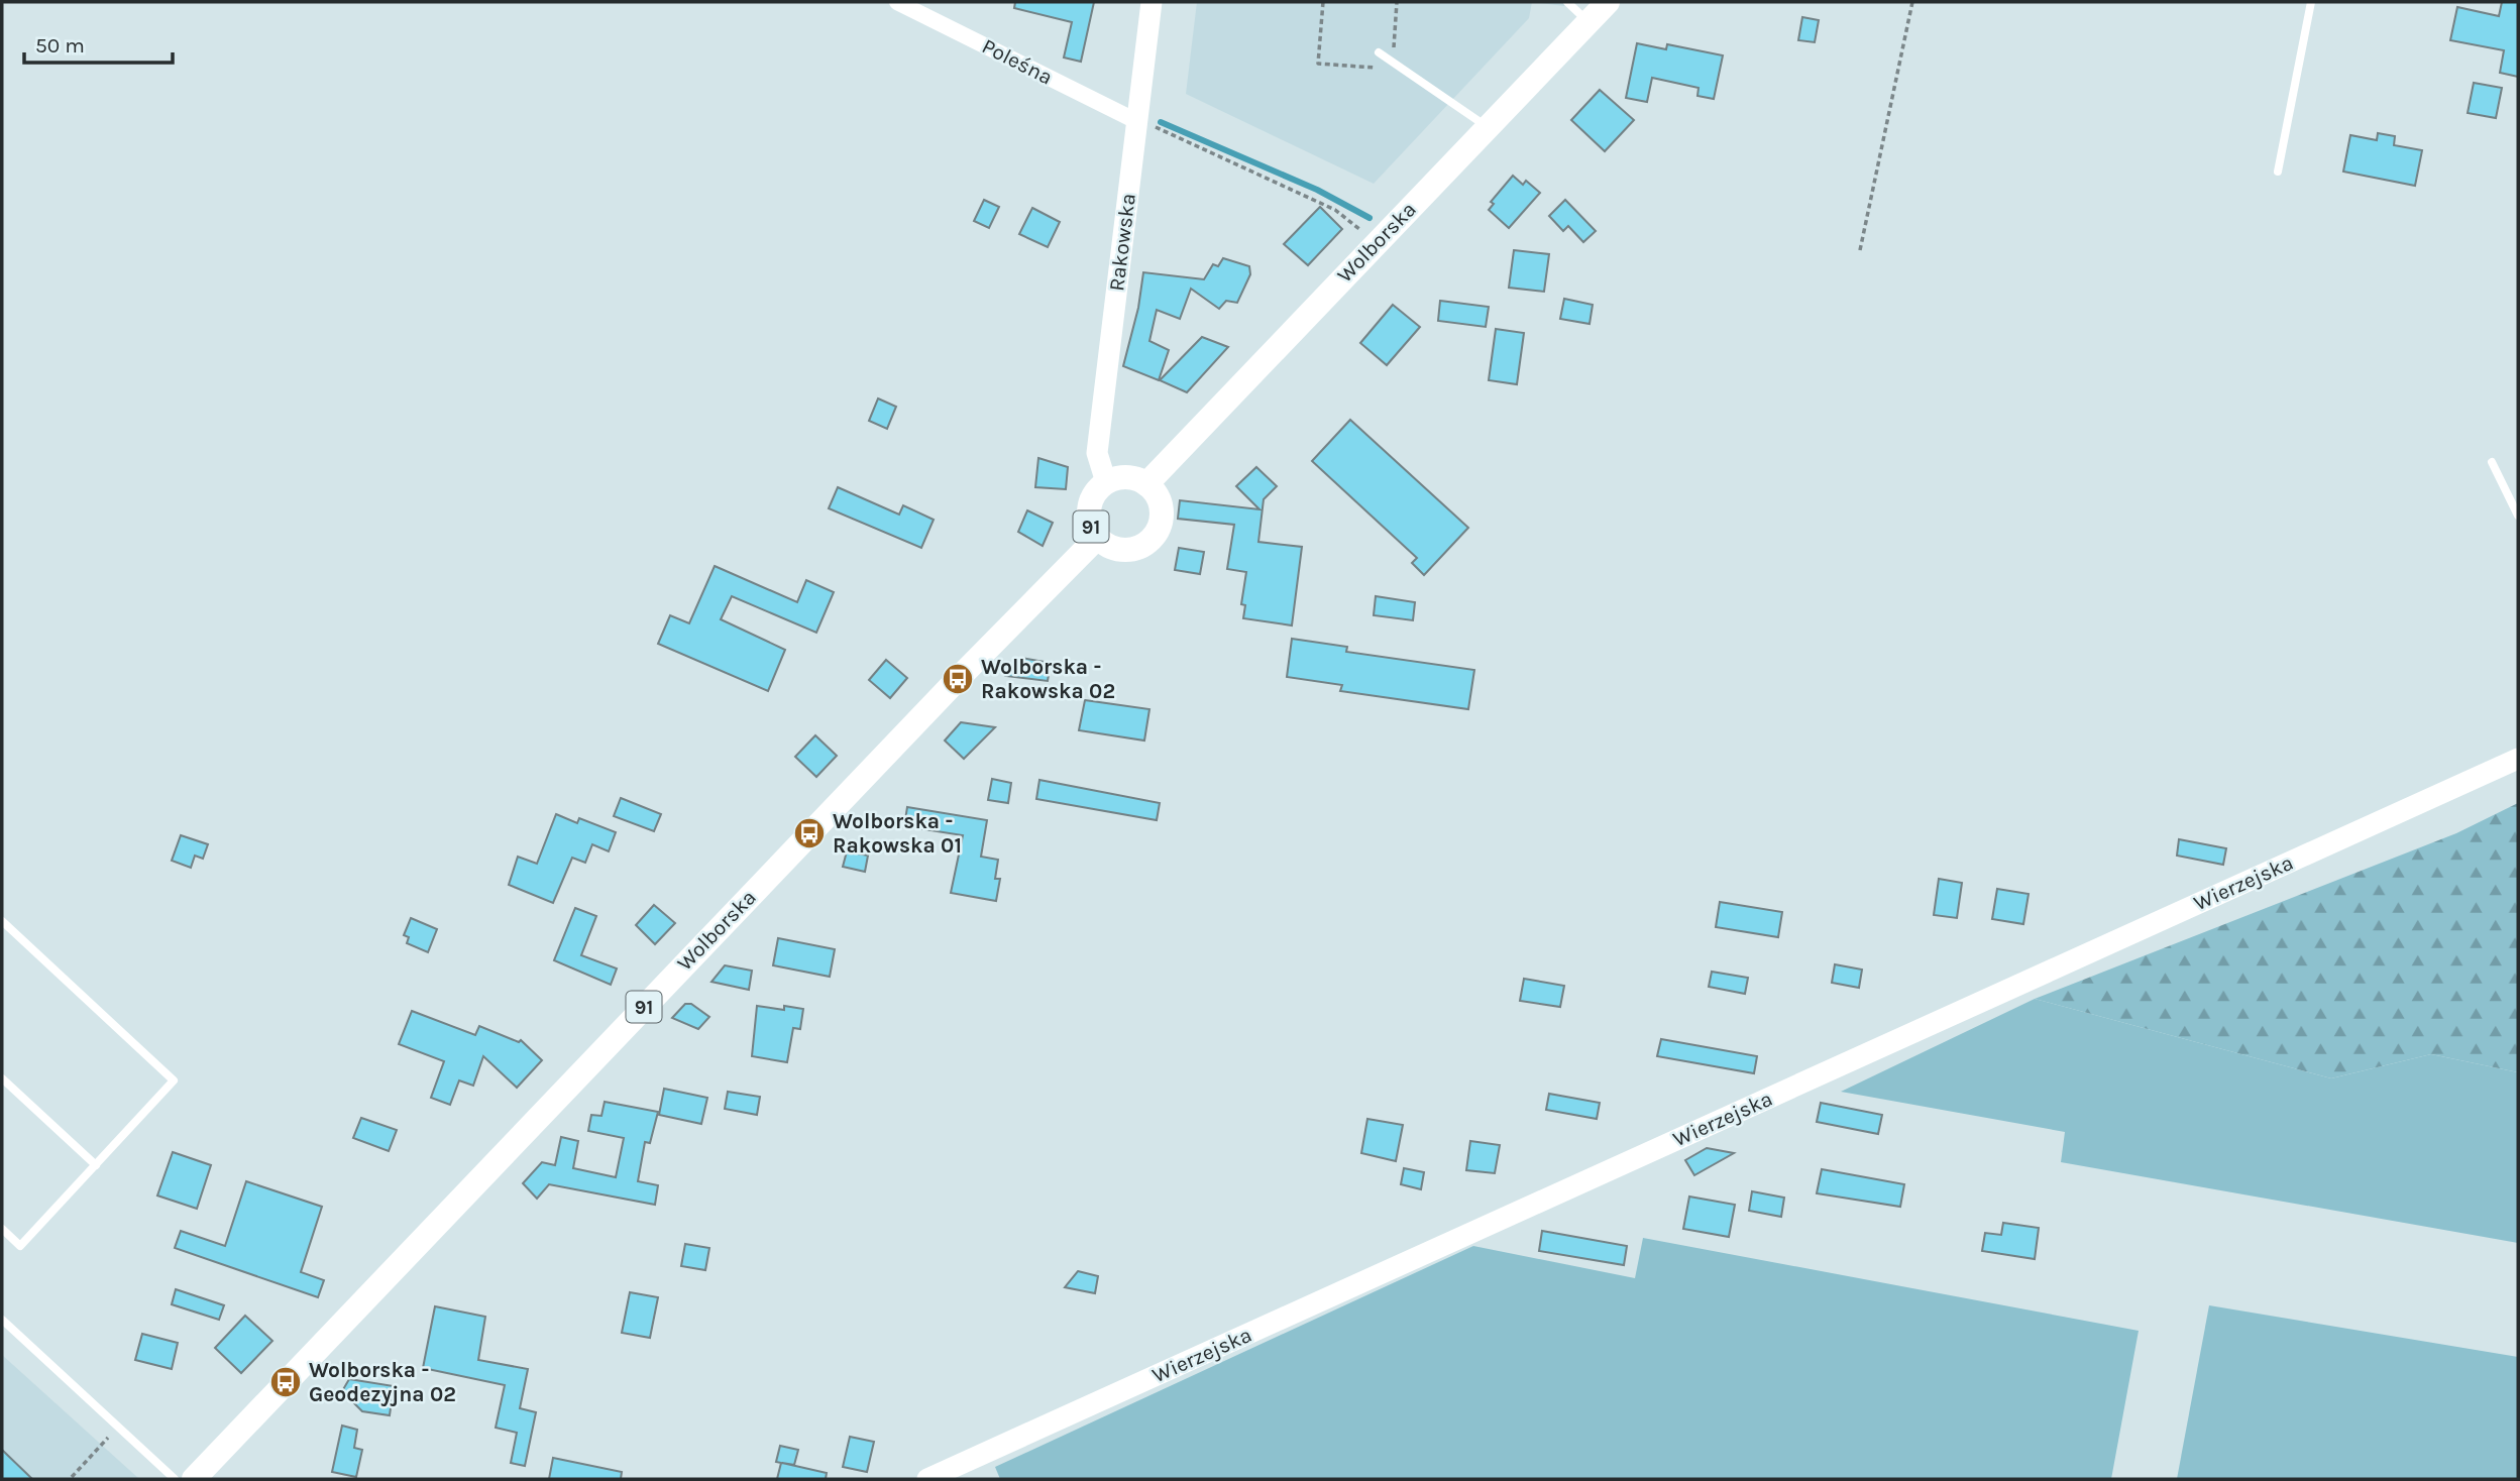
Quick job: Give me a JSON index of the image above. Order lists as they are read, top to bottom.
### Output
{
  "streets": {
    "main road": ["Wolborska", "91"],
    "street": ["Poleśna", "Rakowska", "Wierzejska"]
  },
  "crossings": [
    ["Poleśna", "Rakowska"],
    ["Rakowska", "Wolborska"],
    ["Rakowska", "91"],
    ["Wolborska", "91"]
  ],
  "places": {
    "bus stop": ["Wolborska - Rakowska 02", "Wolborska - Rakowska 01", "Wolborska - Geodezyjna 02"]
  },
  "scale_bar": "50 m"
}
